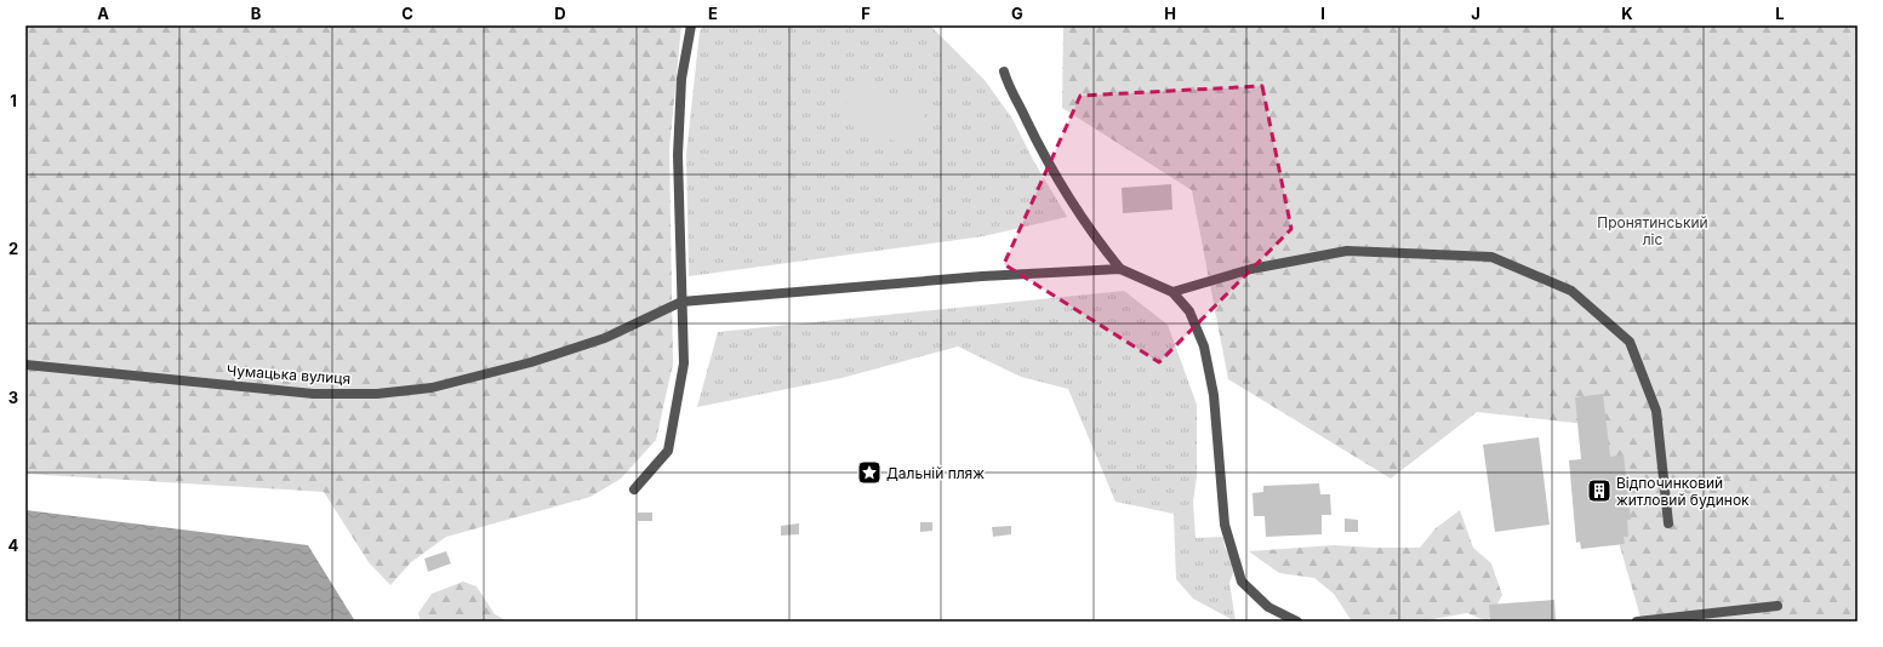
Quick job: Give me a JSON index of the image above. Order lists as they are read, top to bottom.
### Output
{
  "streets": {
    "street": ["Чумацька вулиця"]
  },
  "parks": ["Пронятинський ліс"],
  "places": {
    "place": ["Дальній пляж"],
    "building": ["Відпочинковий житловий будинок"]
  },
  "grid": {
    "columns": [
      "A",
      "B",
      "C",
      "D",
      "E",
      "F",
      "G",
      "H",
      "I",
      "J",
      "K",
      "L"
    ],
    "rows": [
      "1",
      "2",
      "3",
      "4"
    ]
  }
}
